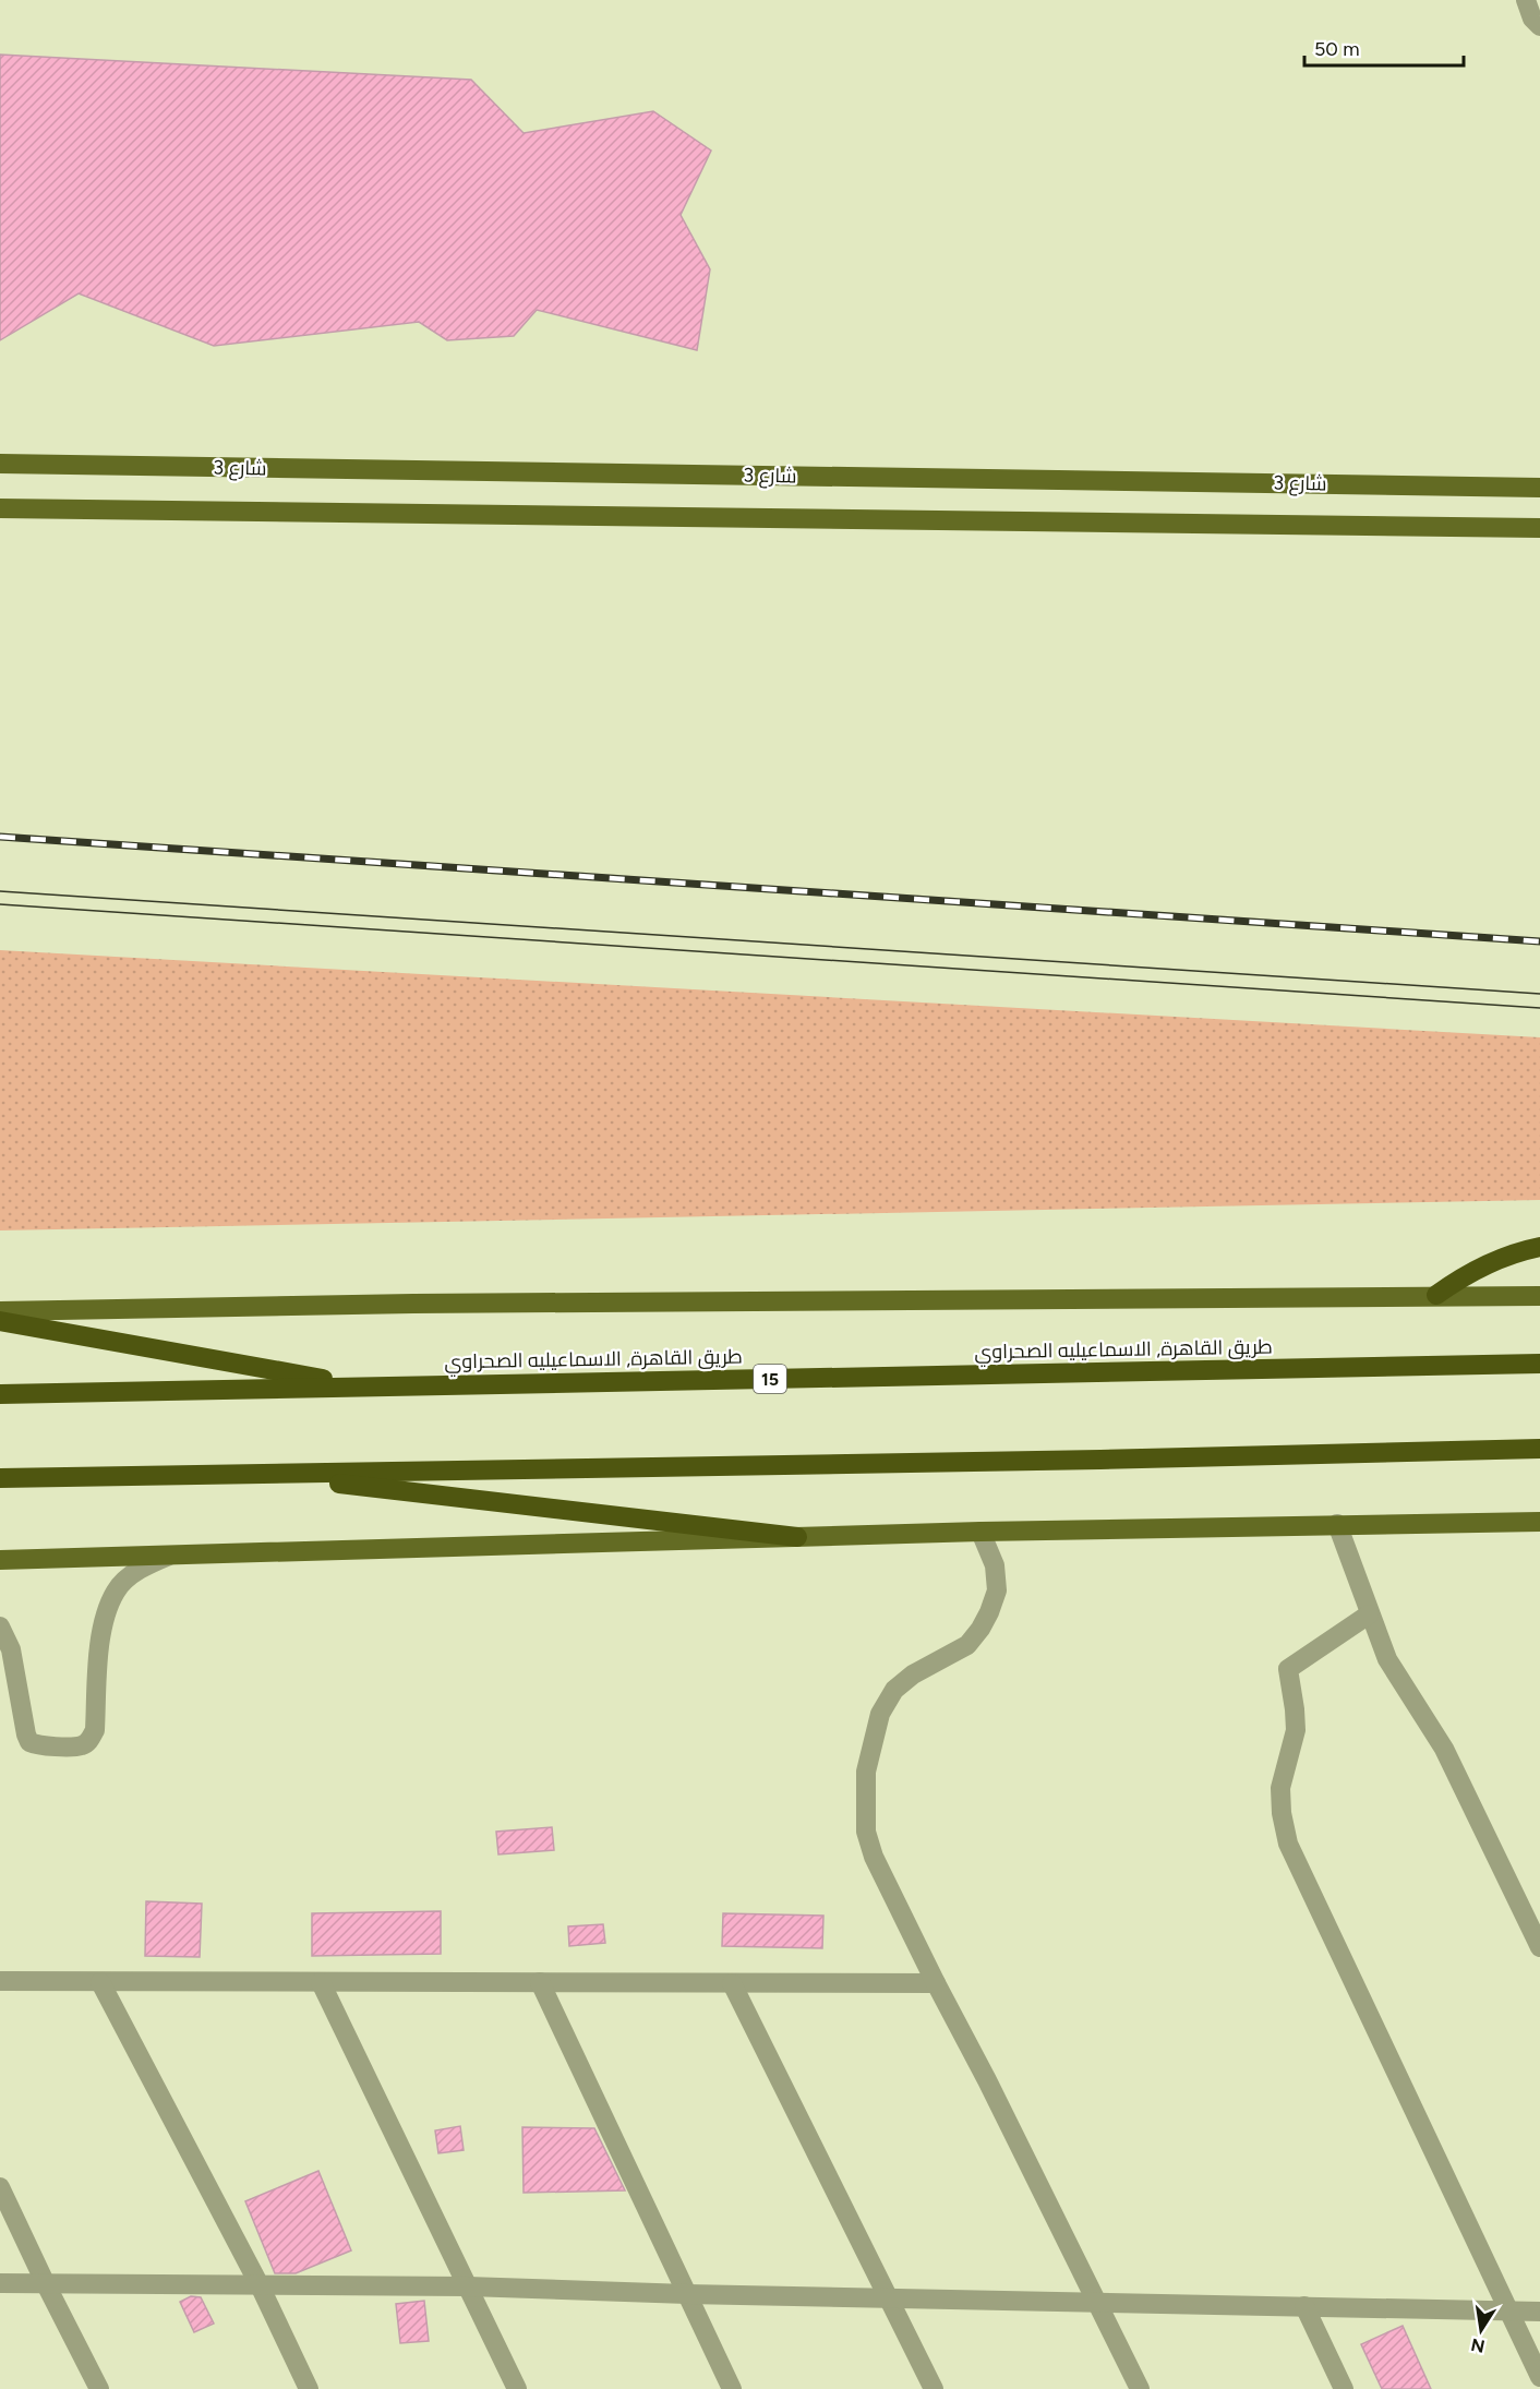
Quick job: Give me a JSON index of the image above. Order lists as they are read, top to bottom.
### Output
{
  "streets": {
    "highway": ["طريق القاهرة, الاسماعيليه الصحراوي", "15"],
    "main road": ["شارع 3"]
  },
  "scale_bar": "50 m",
  "north": "bottom"
}
